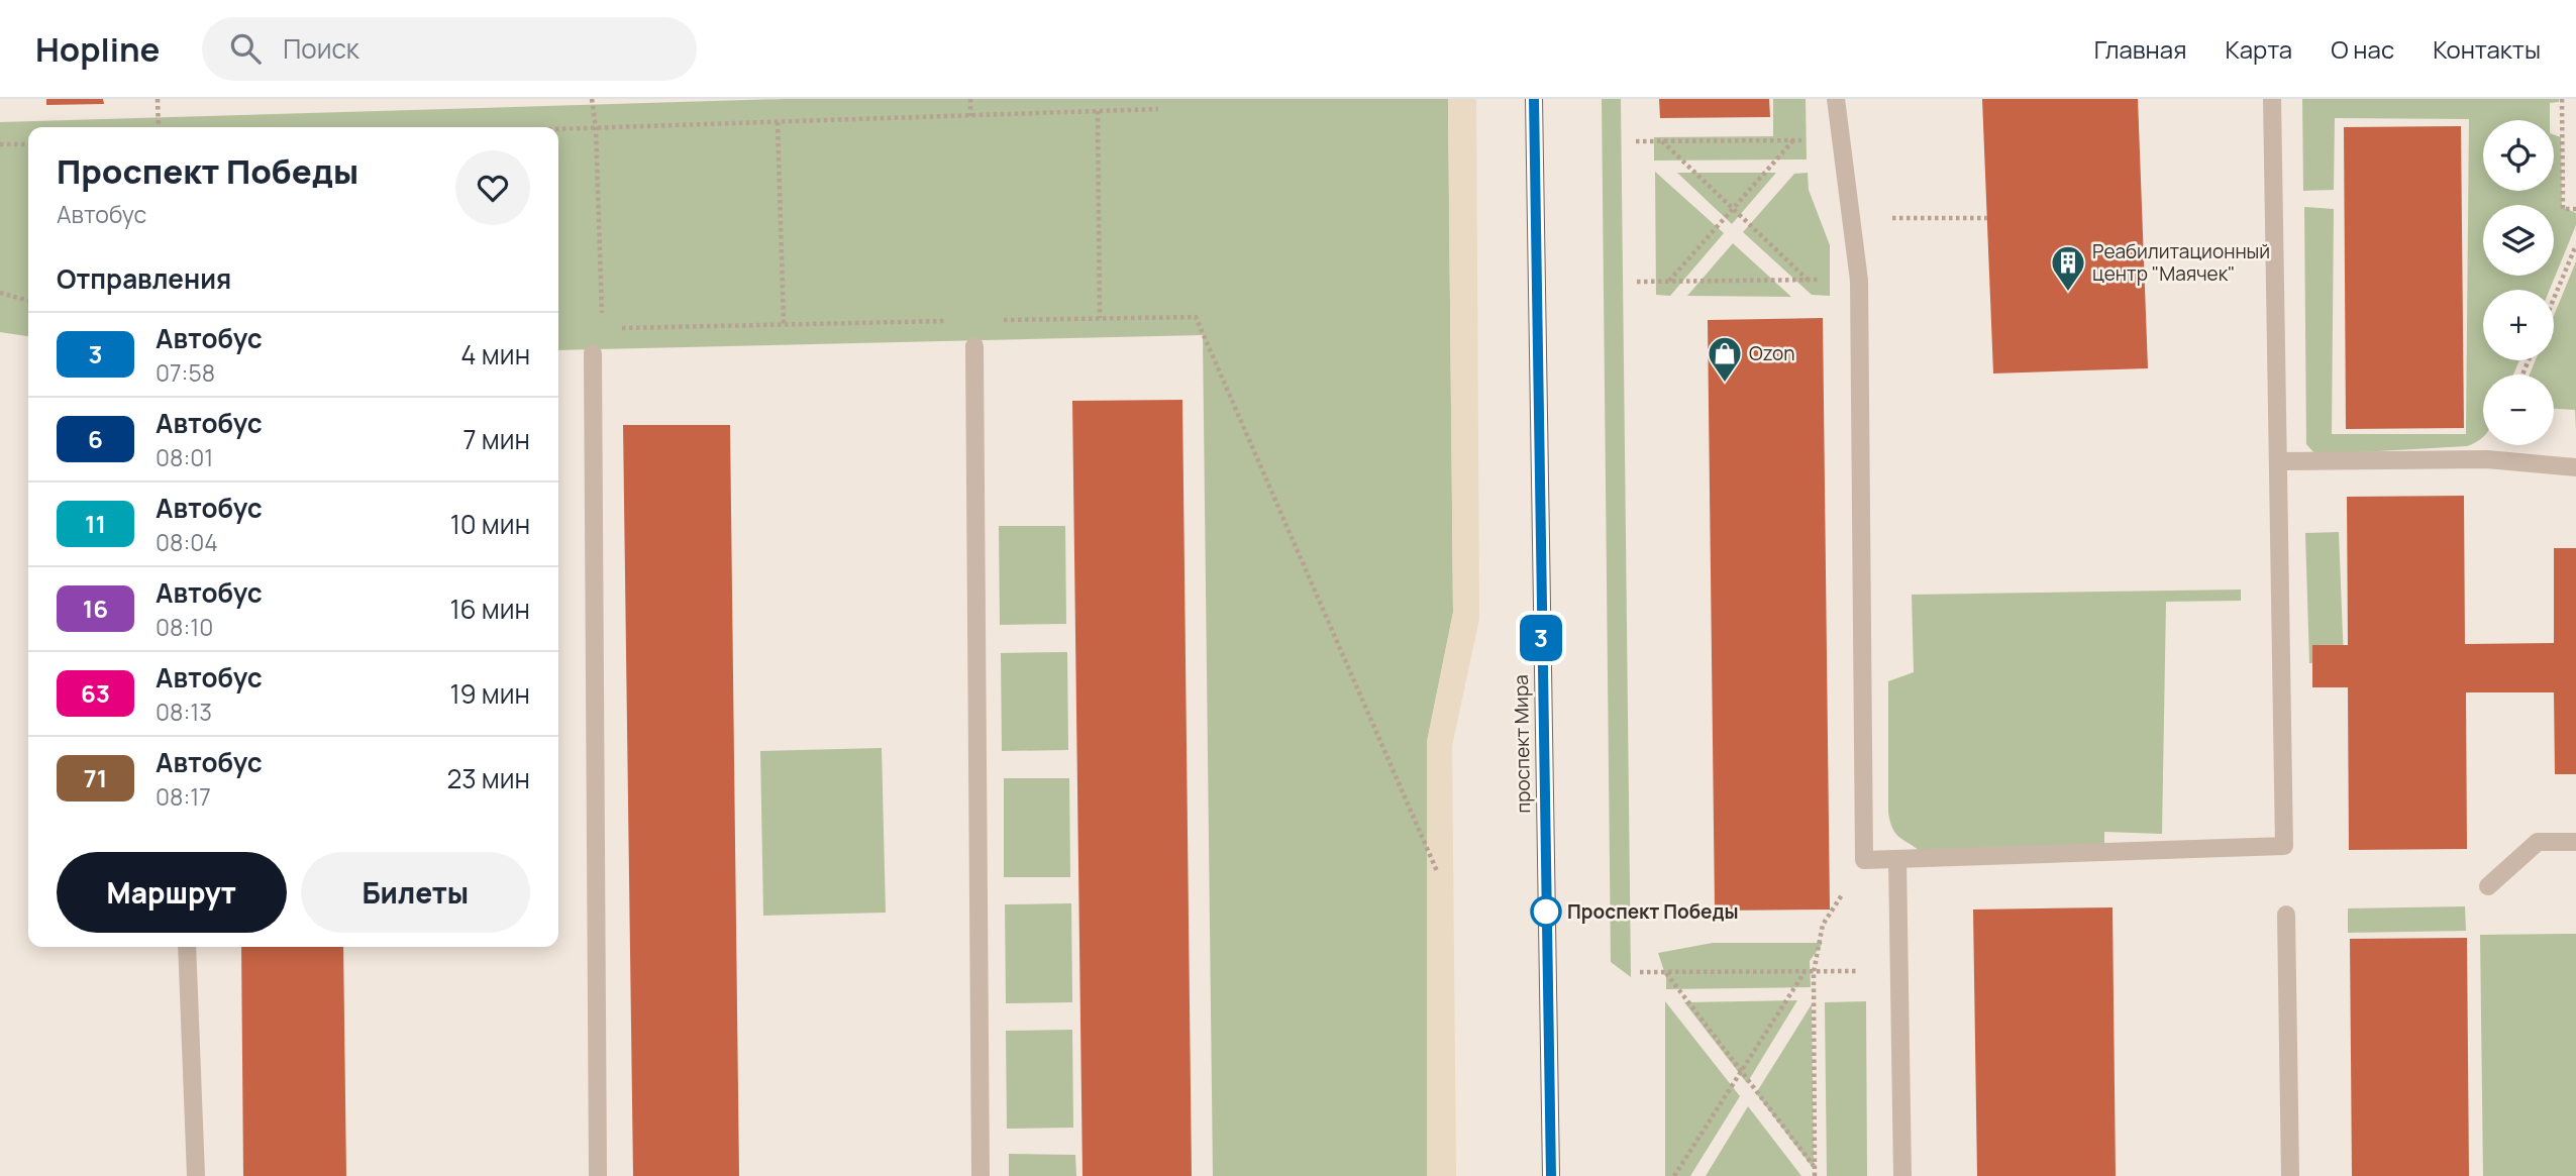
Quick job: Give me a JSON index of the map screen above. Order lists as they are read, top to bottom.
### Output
{
  "streets": {
    "main road": ["проспект Мира"]
  },
  "places": {
    "building": ["Реабилитационный центр \"Маячек\""],
    "shop": ["Ozon"],
    "other": ["Проспект Победы"]
  },
  "lines": ["bus line 3"],
  "page": {
    "header": "Hopline",
    "search": "Поиск",
    "nav": [
      "Главная",
      "Карта",
      "О нас",
      "Контакты"
    ],
    "on_map": "3",
    "map_buttons": ["+", "−"],
    "heading": [
      ["Проспект Победы", "Автобус"],
      "Отправления"
    ],
    "list": [
      {
        "mark": "3",
        "name": "Автобус",
        "note": "07:58",
        "value": "4 мин"
      },
      {
        "mark": "6",
        "name": "Автобус",
        "note": "08:01",
        "value": "7 мин"
      },
      {
        "mark": "11",
        "name": "Автобус",
        "note": "08:04",
        "value": "10 мин"
      },
      {
        "mark": "16",
        "name": "Автобус",
        "note": "08:10",
        "value": "16 мин"
      },
      {
        "mark": "63",
        "name": "Автобус",
        "note": "08:13",
        "value": "19 мин"
      },
      {
        "mark": "71",
        "name": "Автобус",
        "note": "08:17",
        "value": "23 мин"
      }
    ],
    "buttons": ["Маршрут", "Билеты"]
  }
}
